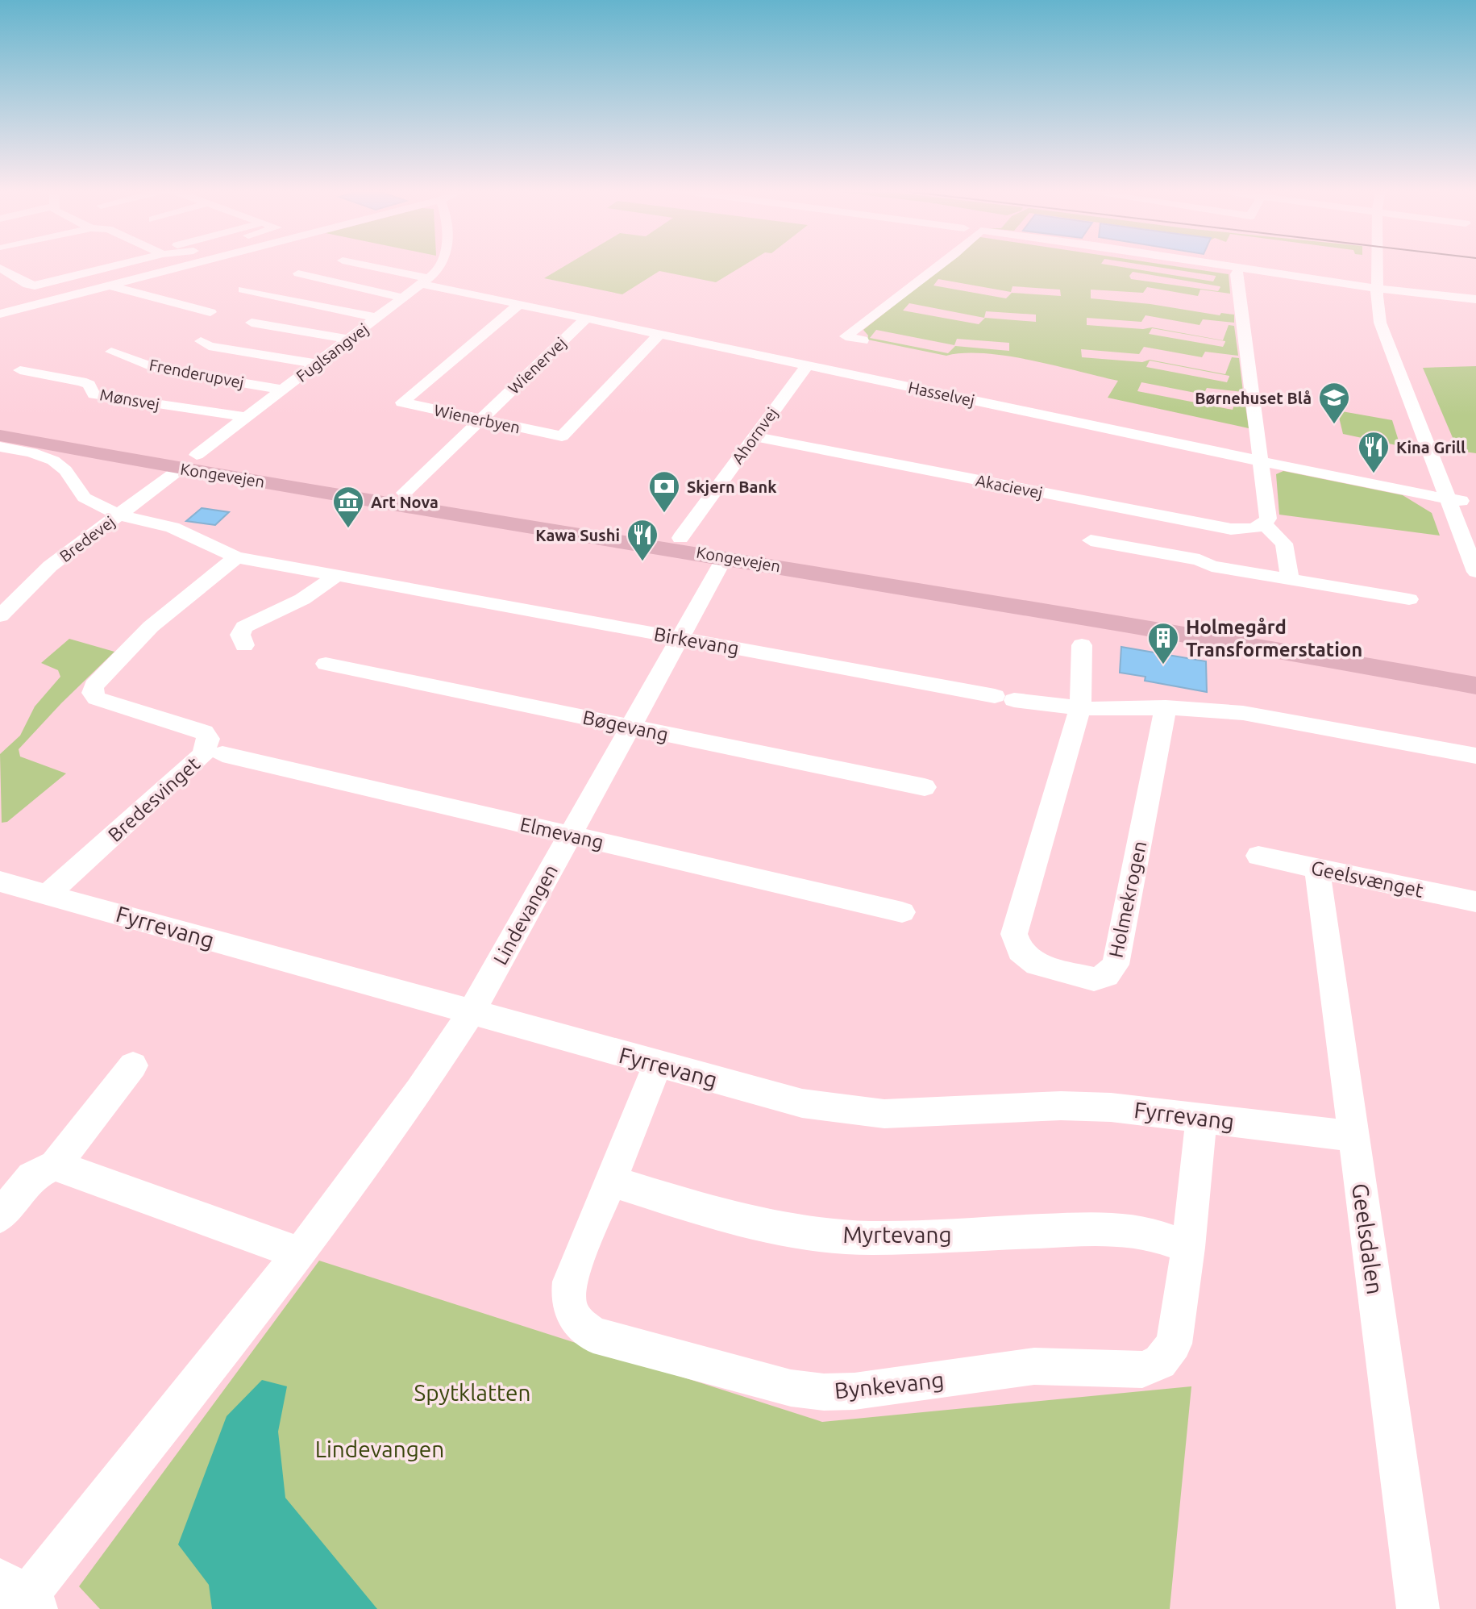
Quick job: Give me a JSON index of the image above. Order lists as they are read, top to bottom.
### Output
{
  "streets": {
    "main road": ["Kongevejen"],
    "street": [
      "Fuglsangvej",
      "Wienervej",
      "Frenderupvej",
      "Hasselvej",
      "Mønsvej",
      "Wienerbyen",
      "Ahornvej",
      "Akacievej",
      "Bredevej",
      "Birkevang",
      "Bøgevang",
      "Bredesvinget",
      "Elmevang",
      "Geelsvænget",
      "Holmekrogen",
      "Lindevangen",
      "Fyrrevang",
      "Myrtevang",
      "Geelsdalen",
      "Bynkevang"
    ]
  },
  "crossings": [
    ["Fuglsangvej", "Frenderupvej"],
    ["Fuglsangvej", "Hasselvej"],
    ["Fuglsangvej", "Mønsvej"],
    ["Fuglsangvej", "Kongevejen"],
    ["Fuglsangvej", "Bredevej"],
    ["Wienervej", "Hasselvej"],
    ["Wienervej", "Wienerbyen"],
    ["Wienervej", "Kongevejen"],
    ["Hasselvej", "Wienerbyen"],
    ["Hasselvej", "Ahornvej"],
    ["Ahornvej", "Kongevejen"],
    ["Ahornvej", "Akacievej"],
    ["Kongevejen", "Bredevej"],
    ["Kongevejen", "Lindevangen"],
    ["Birkevang", "Holmekrogen"],
    ["Birkevang", "Lindevangen"],
    ["Bøgevang", "Lindevangen"],
    ["Bredesvinget", "Fyrrevang"],
    ["Elmevang", "Lindevangen"],
    ["Geelsvænget", "Geelsdalen"],
    ["Lindevangen", "Fyrrevang"],
    ["Fyrrevang", "Geelsdalen"],
    ["Fyrrevang", "Bynkevang"],
    ["Myrtevang", "Bynkevang"]
  ],
  "parks": ["Spytklatten", "Lindevangen"],
  "places": {
    "school or university": ["Børnehuset Blå"],
    "restaurant": ["Kina Grill", "Kawa Sushi"],
    "bank": ["Skjern Bank"],
    "museum": ["Art Nova"],
    "building": ["Holmegård Transformerstation"]
  }
}
